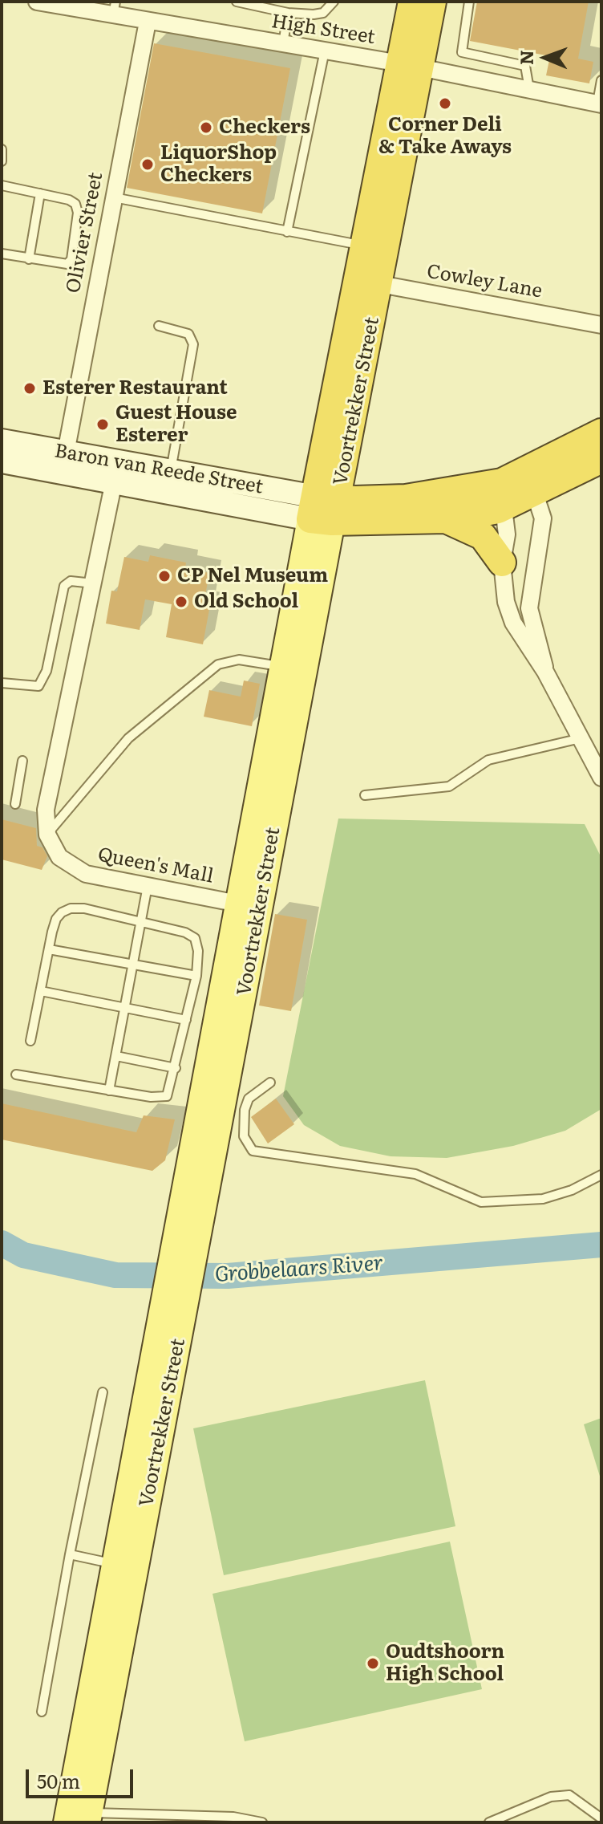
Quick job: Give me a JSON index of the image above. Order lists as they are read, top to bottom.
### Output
{
  "streets": {
    "highway": ["Voortrekker Street"],
    "main road": ["Baron van Reede Street"],
    "street": [
      "High Street",
      "Olivier Street",
      "Cowley Lane",
      "Queen's Mall"
    ]
  },
  "crossings": [
    ["High Street", "Olivier Street"],
    ["High Street", "Voortrekker Street"],
    ["Olivier Street", "Baron van Reede Street"],
    ["Cowley Lane", "Voortrekker Street"],
    ["Voortrekker Street", "Baron van Reede Street"],
    ["Voortrekker Street", "Queen's Mall"],
    ["Baron van Reede Street", "Queen's Mall"]
  ],
  "water": ["Grobbelaars River"],
  "places": [
    "Corner Deli & Take Aways",
    "Checkers",
    "LiquorShop Checkers",
    "Esterer Restaurant",
    "Guest House Esterer",
    "CP Nel Museum",
    "Old School",
    "Oudtshoorn High School"
  ],
  "scale_bar": "50 m",
  "north": "left"
}
